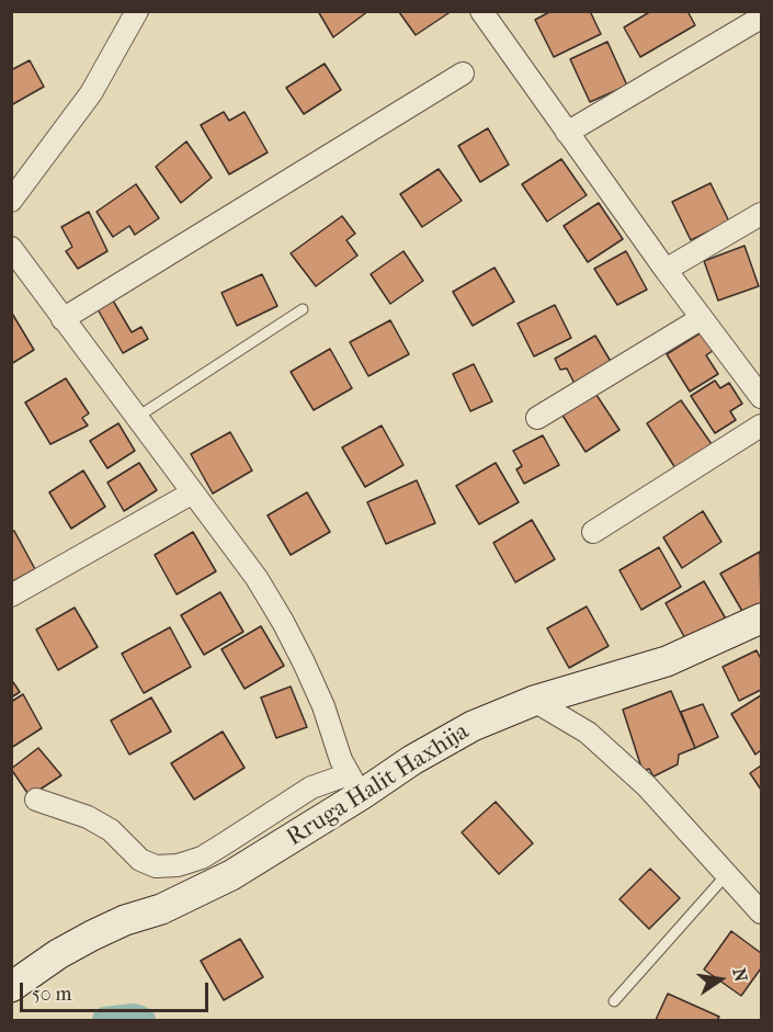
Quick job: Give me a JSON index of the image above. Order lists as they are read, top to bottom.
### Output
{
  "streets": {
    "street": ["Rruga Halit Haxhija"]
  },
  "scale_bar": "50 m",
  "north": "right"
}
